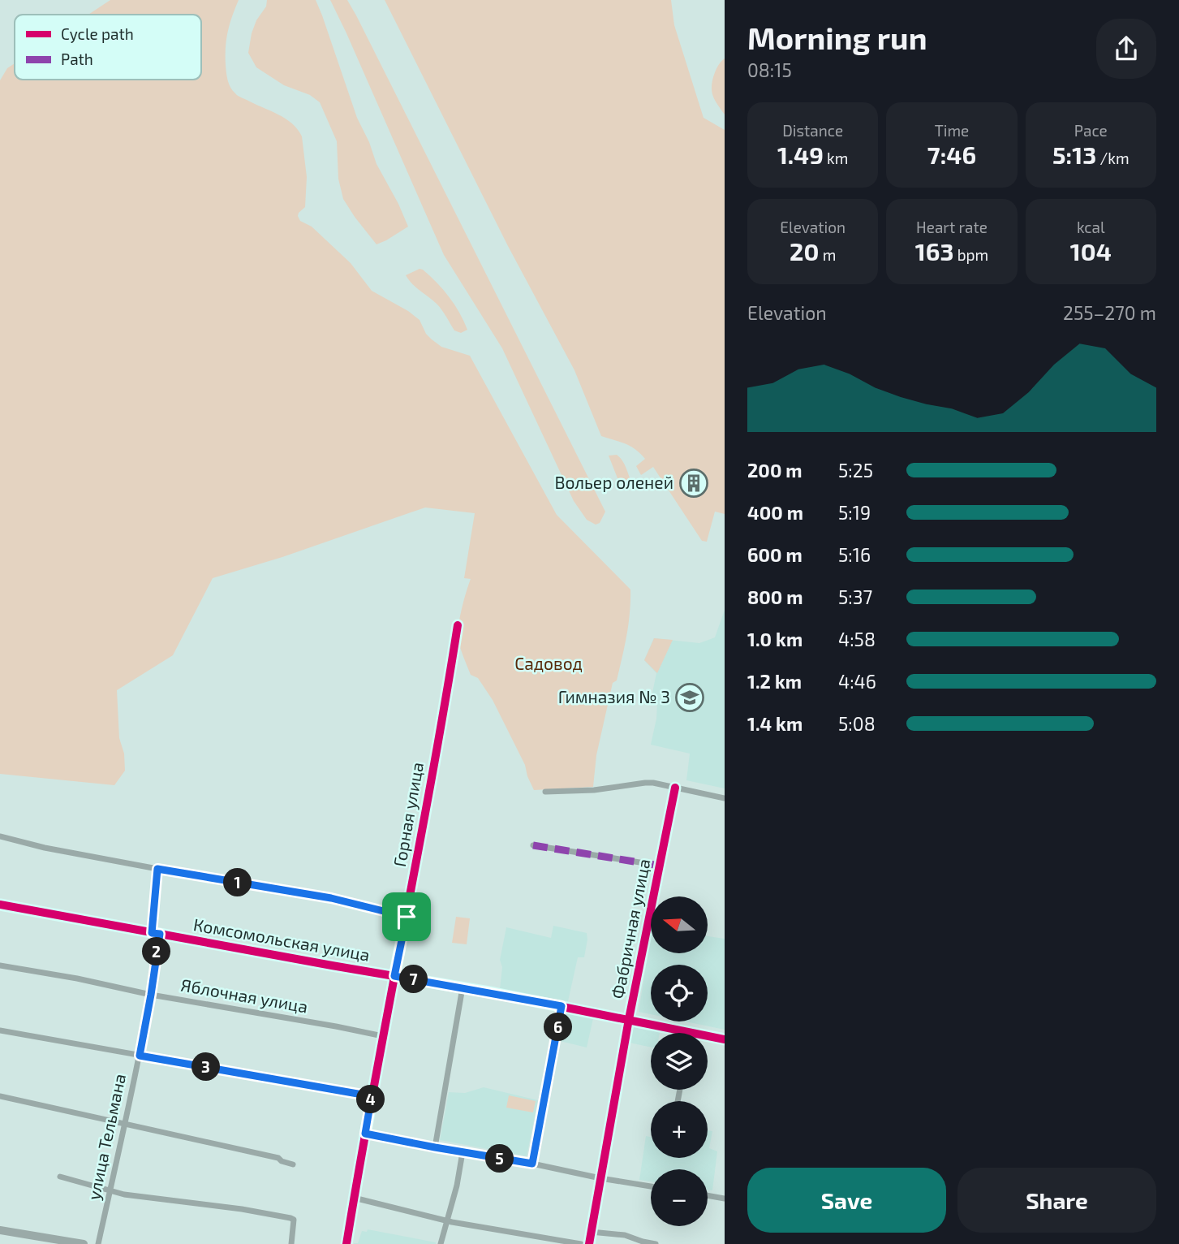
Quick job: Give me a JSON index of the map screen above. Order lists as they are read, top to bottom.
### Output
{
  "streets": {
    "street": [
      "Горная улица",
      "Фабричная улица",
      "Комсомольская улица",
      "Яблочная улица",
      "улица Тельмана"
    ]
  },
  "crossings": [
    ["Горная улица", "Комсомольская улица"],
    ["Горная улица", "Яблочная улица"],
    ["Фабричная улица", "Комсомольская улица"],
    ["Комсомольская улица", "улица Тельмана"],
    ["Яблочная улица", "улица Тельмана"]
  ],
  "parks": ["Садовод"],
  "places": {
    "building": ["Вольер оленей"],
    "school or university": ["Гимназия № 3"]
  },
  "legend": ["Cycle path", "Path"],
  "north": "left",
  "page": {
    "heading": ["Morning run", "08:15"],
    "stats": [
      ["Distance", "1.49 km"],
      ["Time", "7:46"],
      ["Pace", "5:13 /km"],
      ["Elevation", "20 m"],
      ["Heart rate", "163 bpm"],
      ["kcal", "104"]
    ],
    "chart": ["Elevation", "255–270 m"],
    "list": [
      {
        "name": "200 m",
        "note": "5:25"
      },
      {
        "name": "400 m",
        "note": "5:19"
      },
      {
        "name": "600 m",
        "note": "5:16"
      },
      {
        "name": "800 m",
        "note": "5:37"
      },
      {
        "name": "1.0 km",
        "note": "4:58"
      },
      {
        "name": "1.2 km",
        "note": "4:46"
      },
      {
        "name": "1.4 km",
        "note": "5:08"
      }
    ],
    "pins": [
      "1",
      "2",
      "7",
      "6",
      "3",
      "4",
      "5"
    ],
    "map_buttons": ["+", "−"],
    "buttons": ["Save", "Share"]
  }
}
